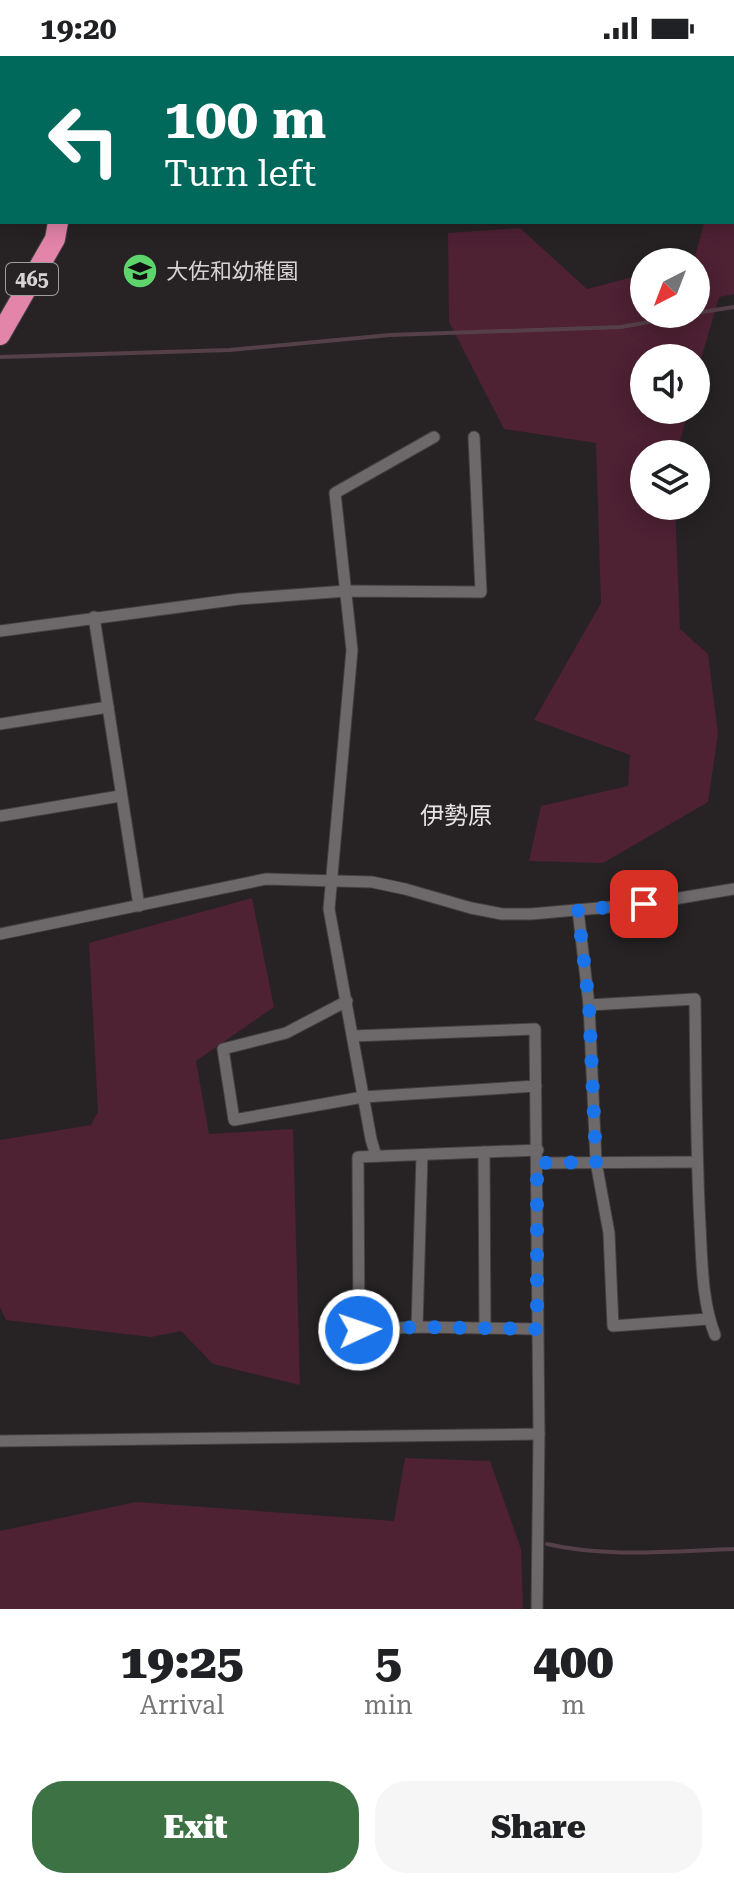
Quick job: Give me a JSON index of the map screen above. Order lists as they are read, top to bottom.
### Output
{
  "streets": {
    "highway": ["465"]
  },
  "districts": ["伊勢原"],
  "places": {
    "school or university": ["大佐和幼稚園"]
  },
  "north": "bottom left",
  "page": {
    "status": "19:20",
    "turn": ["100 m", "Turn left"],
    "eta": [
      "19:25",
      "Arrival",
      "5",
      "min",
      "400",
      "m"
    ],
    "buttons": ["Exit", "Share"]
  }
}
